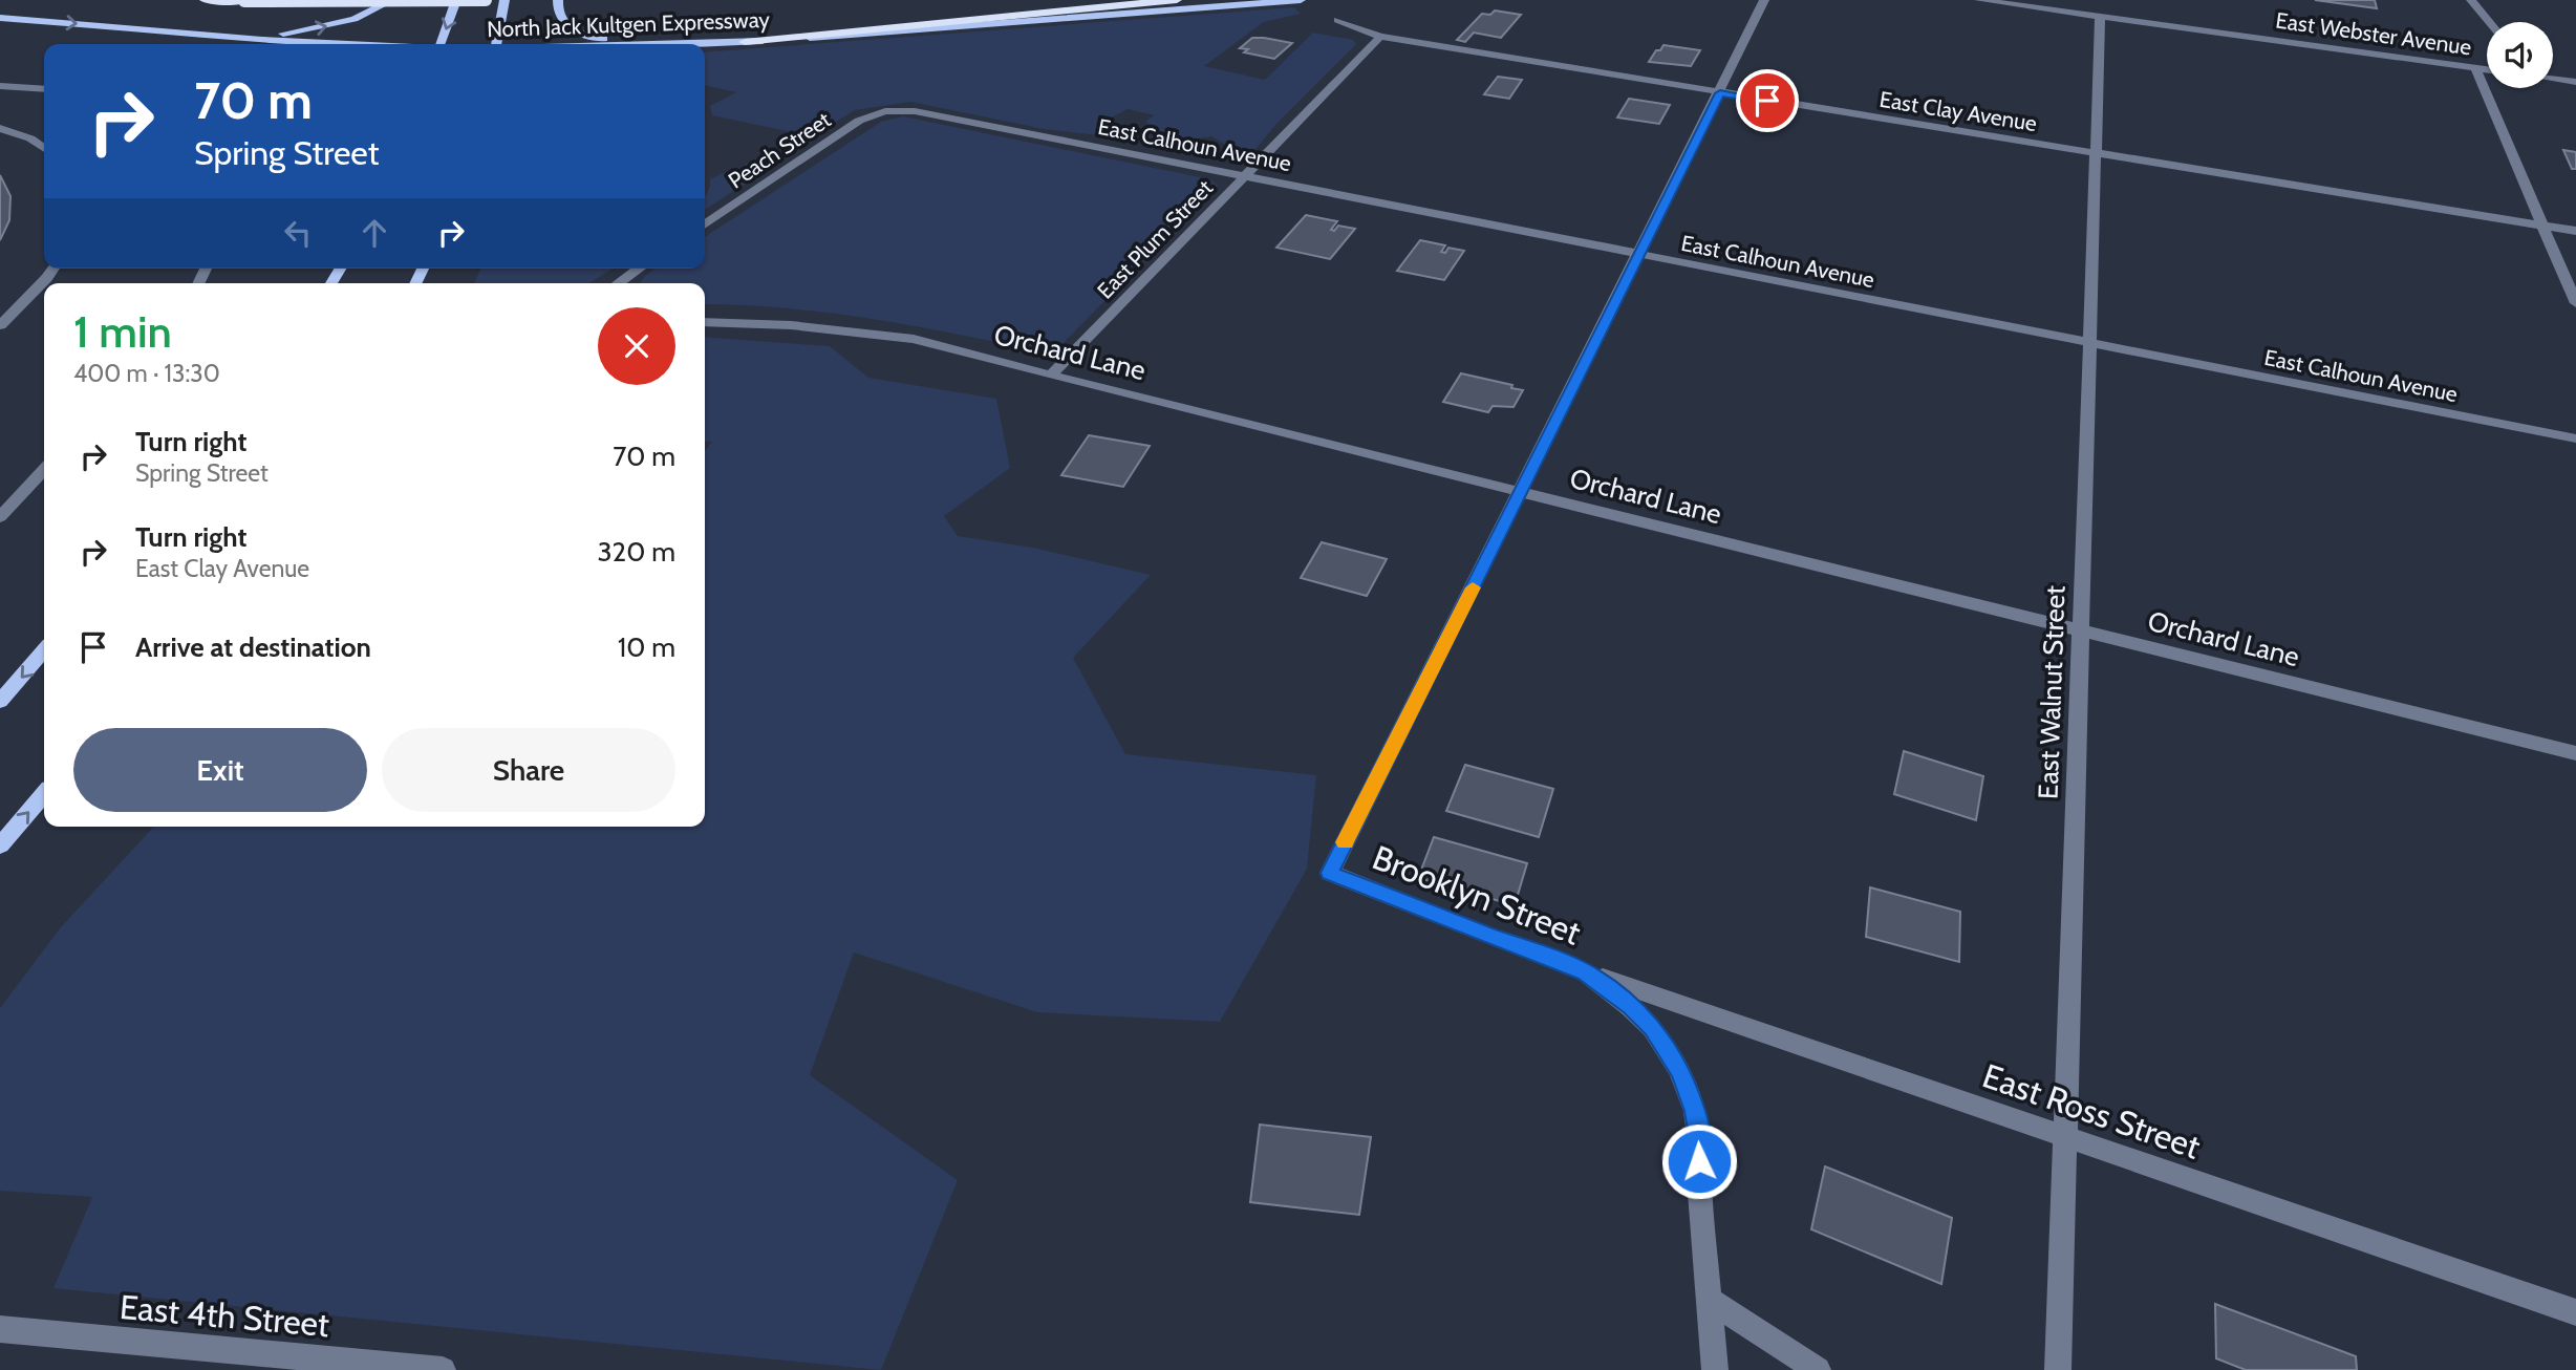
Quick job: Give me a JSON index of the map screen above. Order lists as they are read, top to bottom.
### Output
{
  "streets": {
    "main road": ["North Jack Kultgen Expressway"],
    "street": [
      "East Webster Avenue",
      "East Clay Avenue",
      "East Calhoun Avenue",
      "Peach Street",
      "East Plum Street",
      "Orchard Lane",
      "East Walnut Street",
      "Brooklyn Street",
      "East Ross Street",
      "East 4th Street"
    ]
  },
  "crossings": [
    ["East Webster Avenue", "East Walnut Street"],
    ["East Clay Avenue", "East Plum Street"],
    ["East Clay Avenue", "East Walnut Street"],
    ["East Calhoun Avenue", "Peach Street"],
    ["East Calhoun Avenue", "East Plum Street"],
    ["East Calhoun Avenue", "East Walnut Street"],
    ["East Plum Street", "Orchard Lane"],
    ["Orchard Lane", "East Walnut Street"],
    ["Orchard Lane", "Brooklyn Street"],
    ["East Walnut Street", "East Ross Street"],
    ["Brooklyn Street", "East Ross Street"]
  ],
  "page": {
    "turn": ["70 m", "Spring Street"],
    "heading": ["1 min", "400 m · 13:30"],
    "list": [
      {
        "name": "Turn right",
        "note": "Spring Street",
        "value": "70 m"
      },
      {
        "name": "Turn right",
        "note": "East Clay Avenue",
        "value": "320 m"
      },
      {
        "name": "Arrive at destination",
        "value": "10 m"
      }
    ],
    "buttons": ["Exit", "Share"]
  }
}
